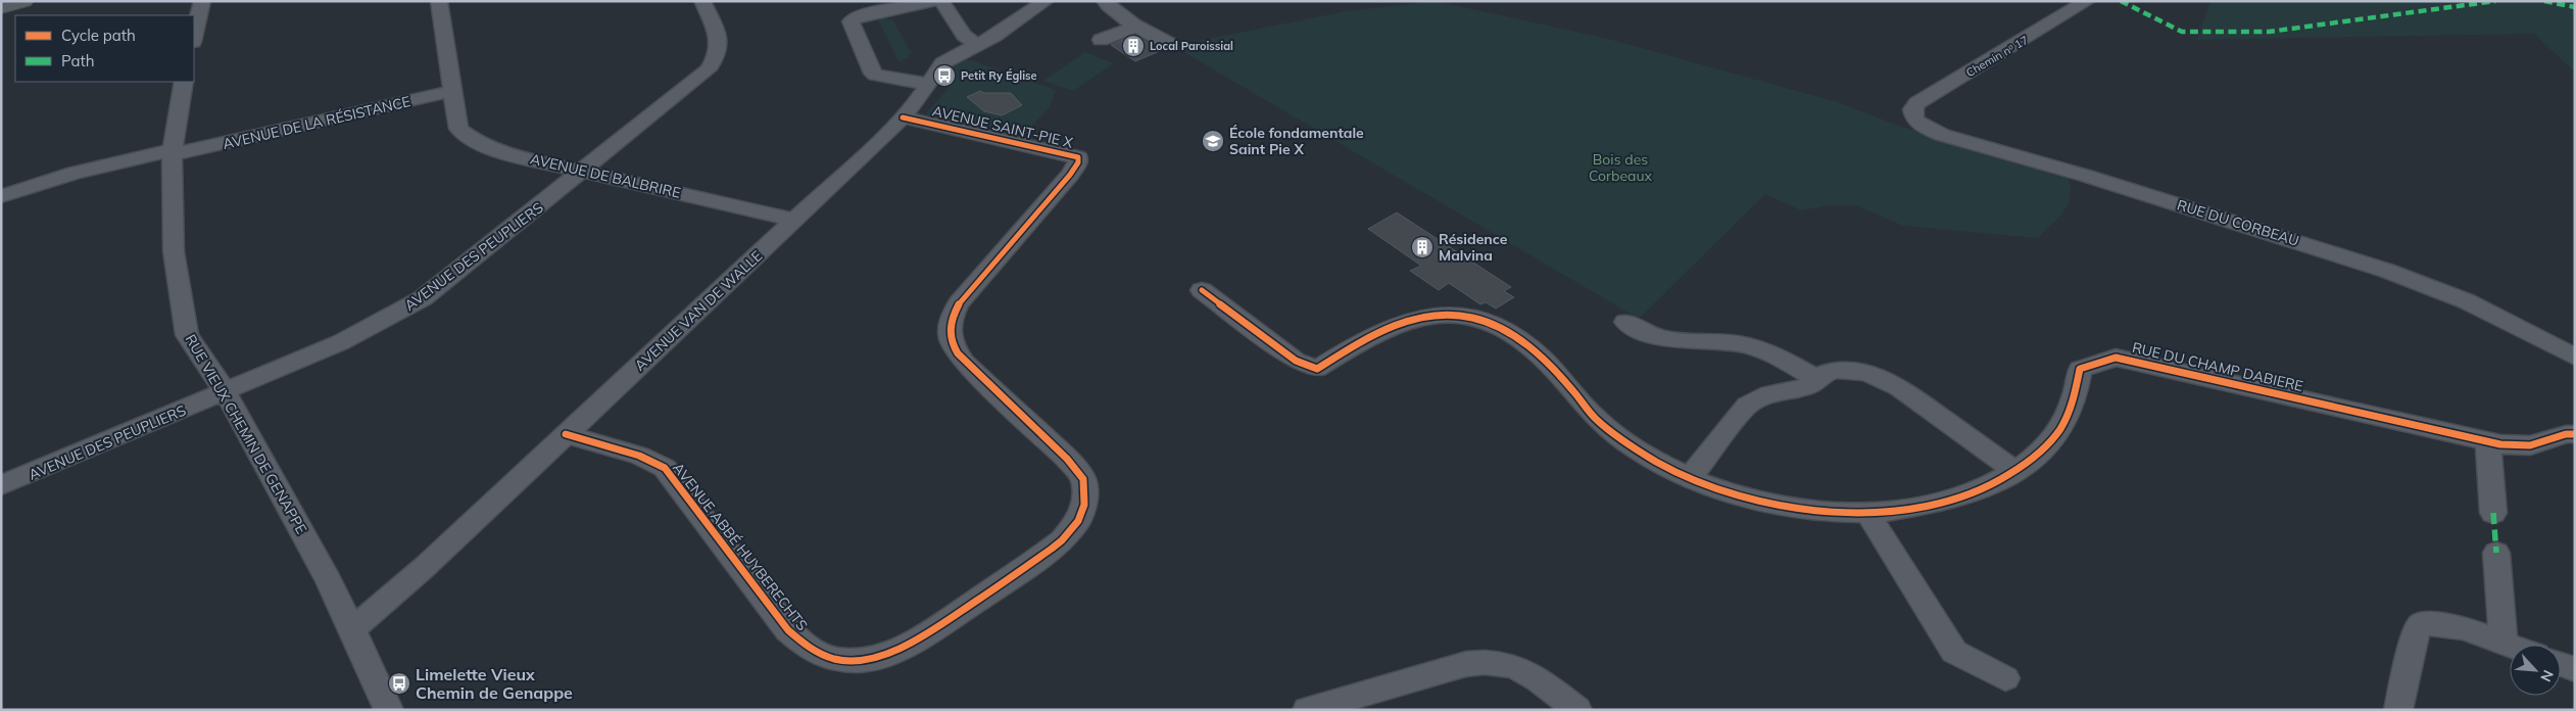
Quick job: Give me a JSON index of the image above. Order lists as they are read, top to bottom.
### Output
{
  "streets": {
    "street": [
      "Chemin nᵒ 17",
      "AVENUE DE LA RÉSISTANCE",
      "AVENUE SAINT-PIE X",
      "AVENUE DE BALBRIRE",
      "RUE DU CORBEAU",
      "AVENUE DES PEUPLIERS",
      "AVENUE VAN DE WALLE",
      "RUE DU CHAMP DABIERE",
      "RUE VIEUX CHEMIN DE GENAPPE",
      "AVENUE ABBÉ HUYBERECHTS"
    ]
  },
  "crossings": [
    ["Chemin nᵒ 17", "RUE DU CORBEAU"],
    ["AVENUE DE LA RÉSISTANCE", "AVENUE DE BALBRIRE"],
    ["AVENUE DE LA RÉSISTANCE", "RUE VIEUX CHEMIN DE GENAPPE"],
    ["AVENUE SAINT-PIE X", "AVENUE VAN DE WALLE"],
    ["AVENUE SAINT-PIE X", "AVENUE ABBÉ HUYBERECHTS"],
    ["AVENUE DE BALBRIRE", "AVENUE DES PEUPLIERS"],
    ["AVENUE DE BALBRIRE", "AVENUE VAN DE WALLE"],
    ["AVENUE DES PEUPLIERS", "RUE VIEUX CHEMIN DE GENAPPE"],
    ["AVENUE VAN DE WALLE", "RUE VIEUX CHEMIN DE GENAPPE"],
    ["AVENUE VAN DE WALLE", "AVENUE ABBÉ HUYBERECHTS"]
  ],
  "parks": ["Bois des Corbeaux"],
  "places": {
    "building": ["Local Paroissial", "Résidence Malvina"],
    "bus stop": ["Petit Ry Église", "Limelette Vieux Chemin de Genappe"],
    "school or university": ["École fondamentale Saint Pie X"]
  },
  "legend": ["Cycle path", "Path"],
  "north": "bottom right"
}
